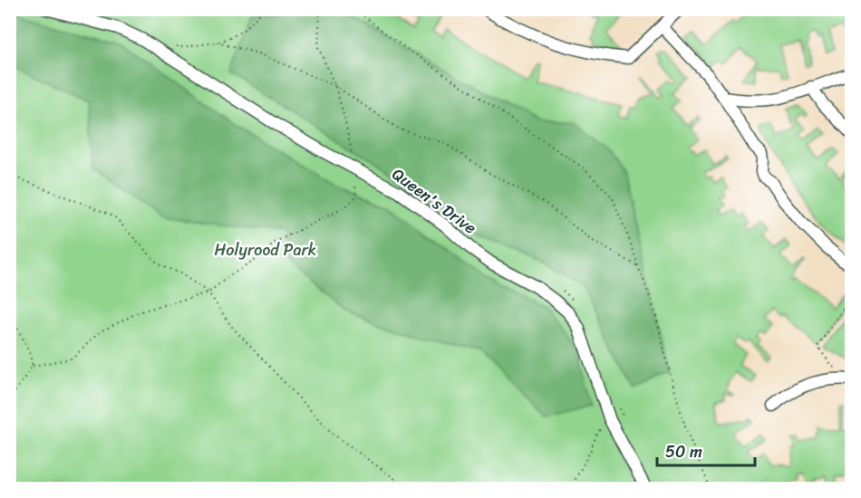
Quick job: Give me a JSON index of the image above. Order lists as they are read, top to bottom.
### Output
{
  "streets": {
    "street": ["Queen's Drive"]
  },
  "parks": ["Holyrood Park"],
  "scale_bar": "50 m"
}
